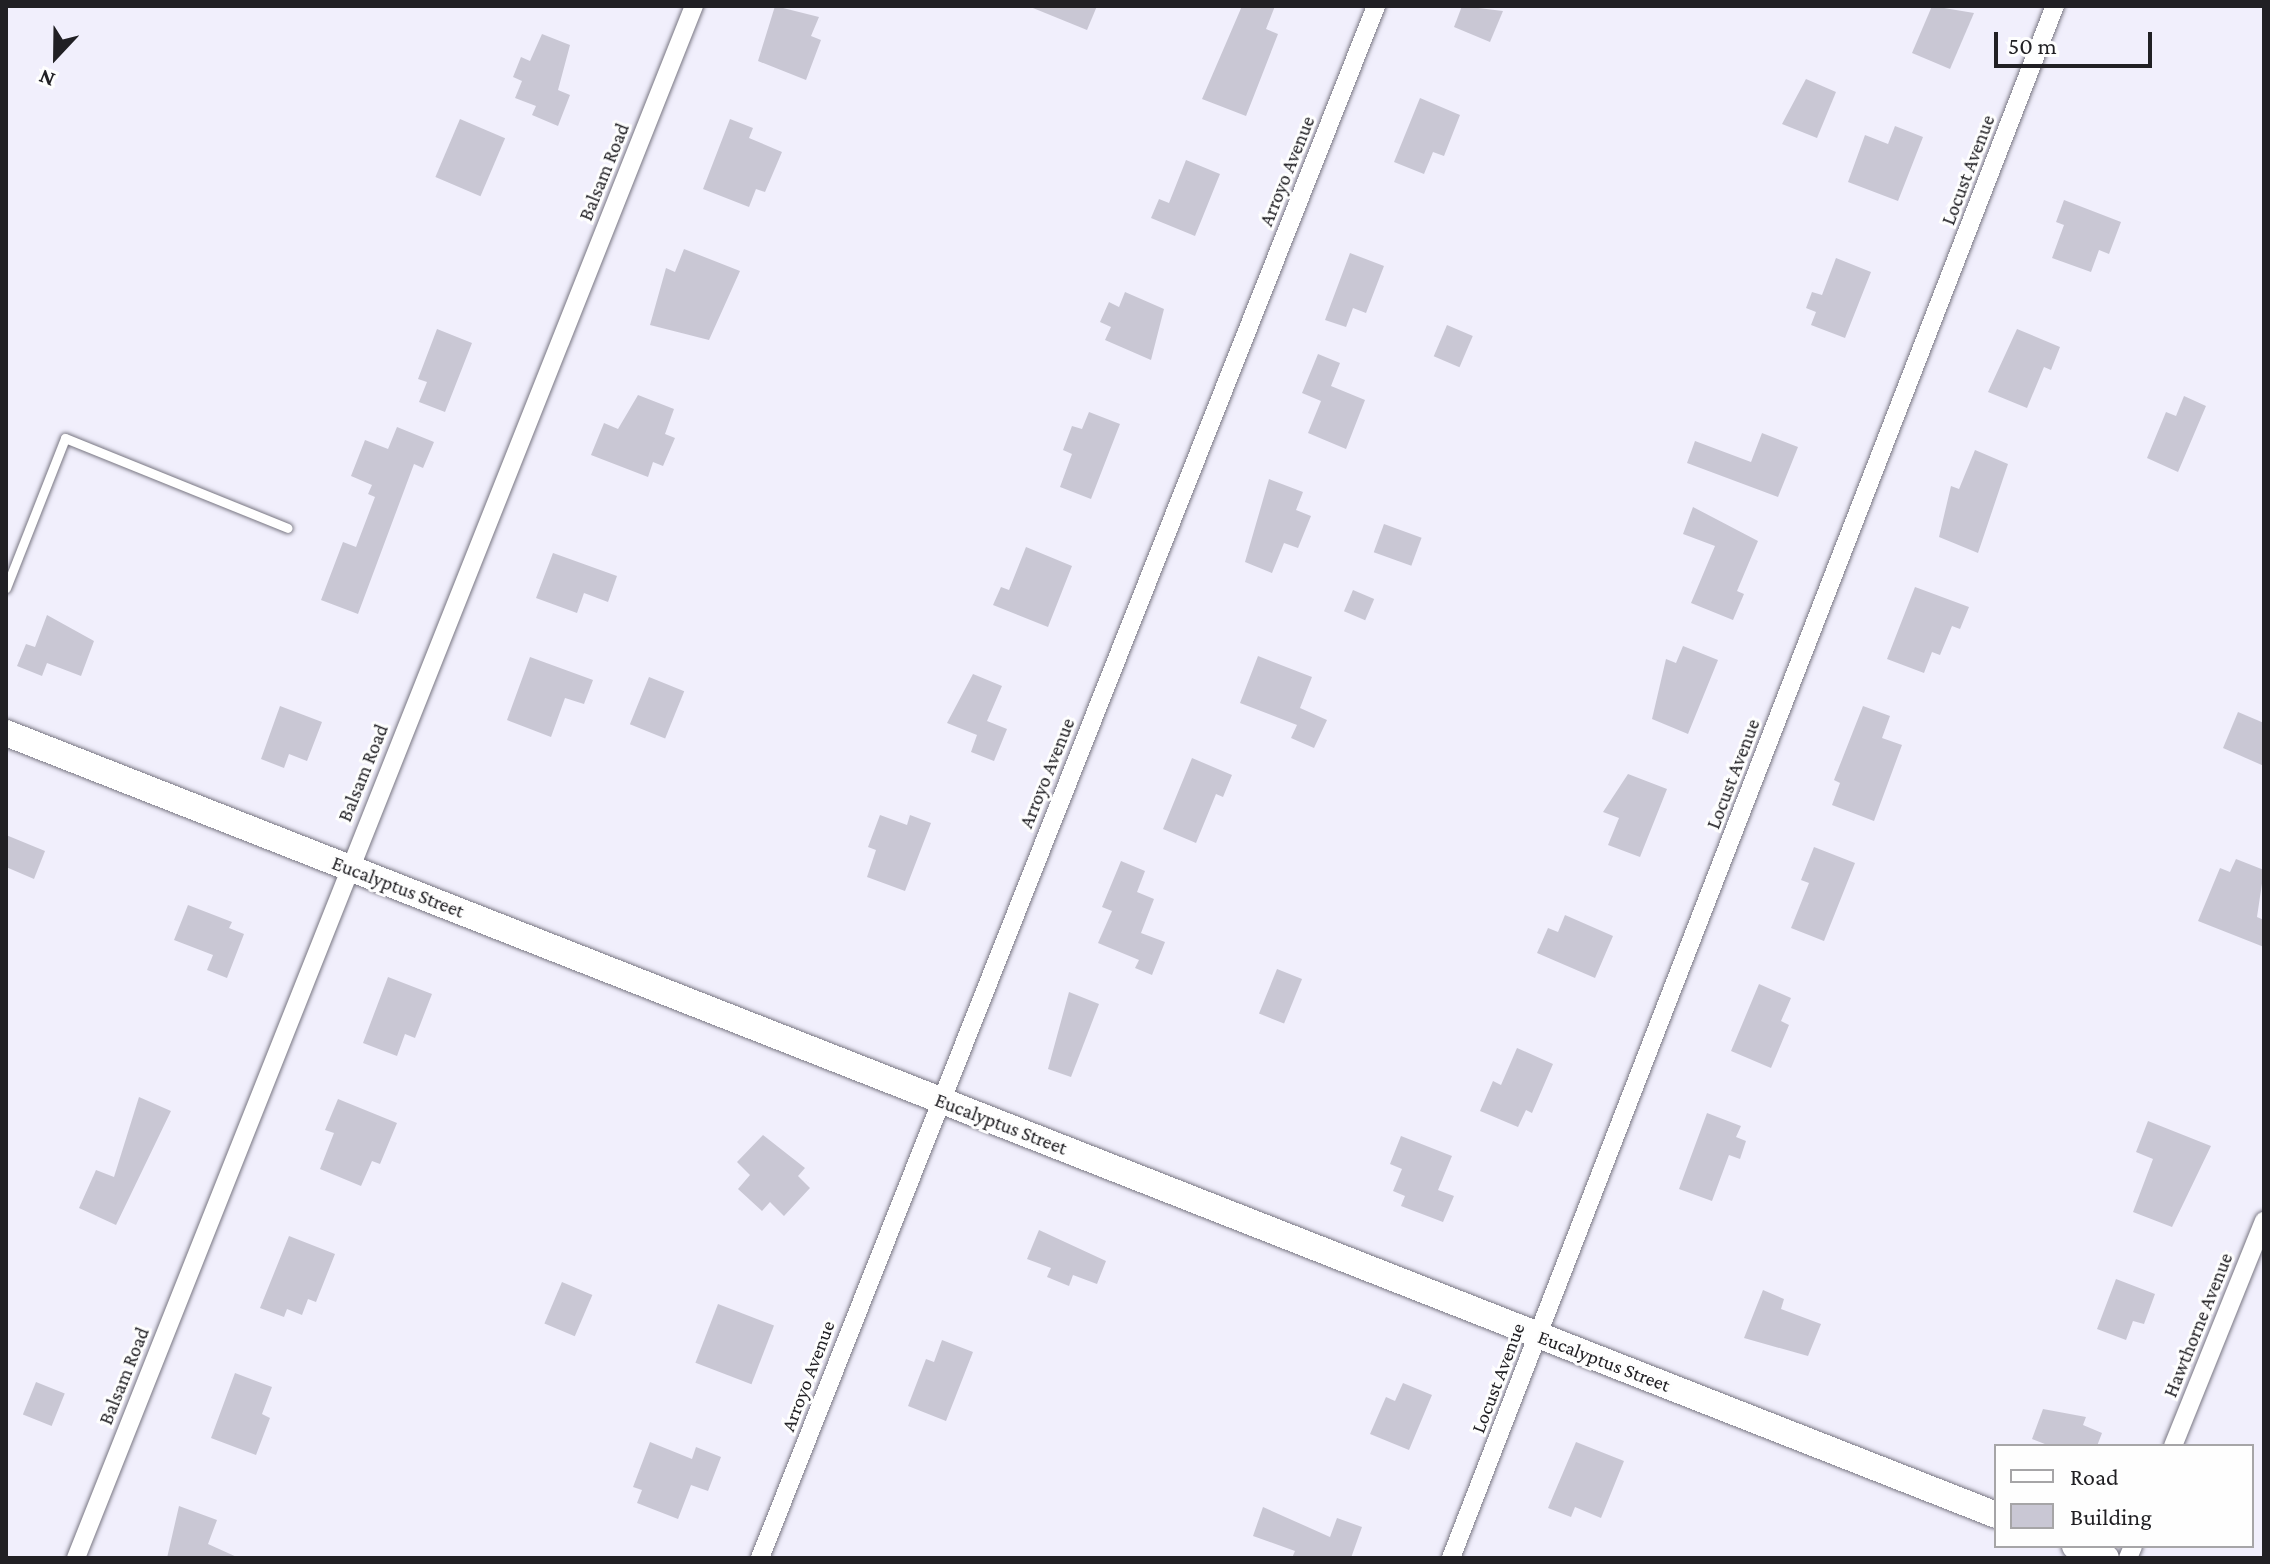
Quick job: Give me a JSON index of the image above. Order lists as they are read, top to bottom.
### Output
{
  "streets": {
    "main road": ["Eucalyptus Street"],
    "street": [
      "Locust Avenue",
      "Arroyo Avenue",
      "Balsam Road",
      "Hawthorne Avenue"
    ]
  },
  "crossings": [
    ["Locust Avenue", "Eucalyptus Street"],
    ["Arroyo Avenue", "Eucalyptus Street"],
    ["Balsam Road", "Eucalyptus Street"]
  ],
  "legend": ["Road", "Building"],
  "scale_bar": "50 m",
  "north": "bottom"
}
